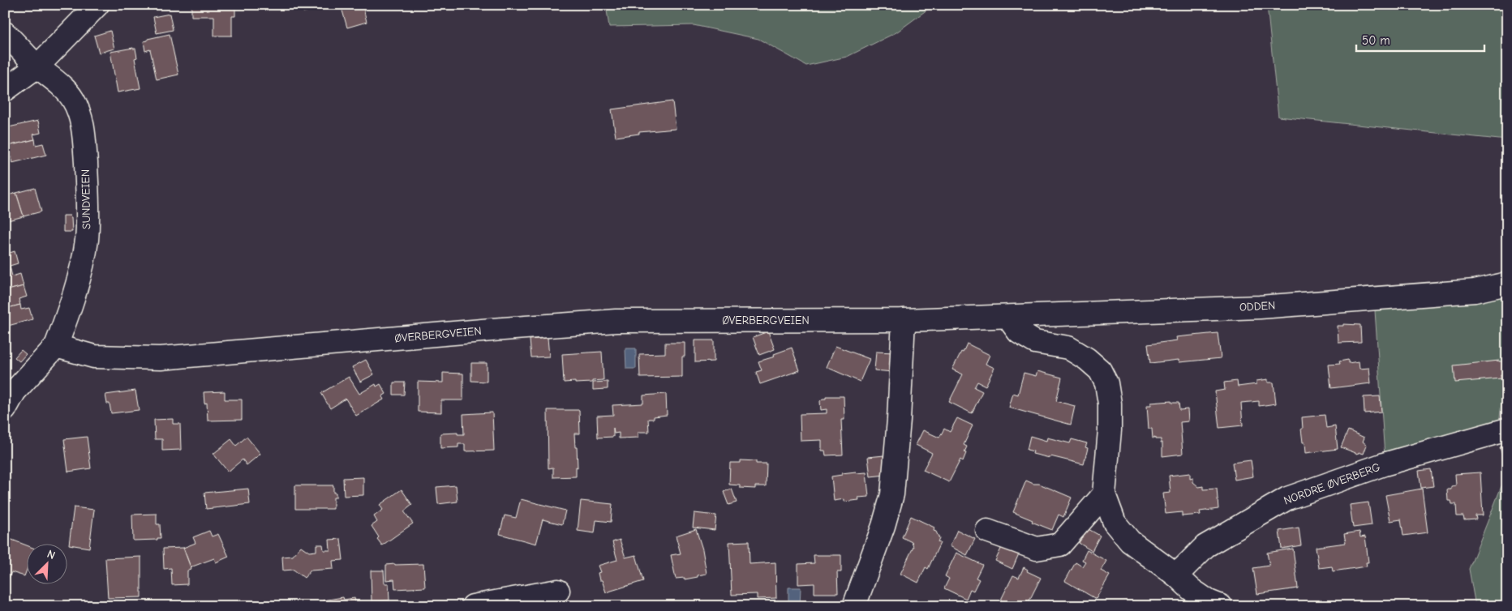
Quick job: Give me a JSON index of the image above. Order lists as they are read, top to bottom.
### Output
{
  "streets": {
    "street": [
      "SUNDVEIEN",
      "ODDEN",
      "ØVERBERGVEIEN",
      "NORDRE ØVERBERG"
    ]
  },
  "crossings": [
    ["SUNDVEIEN", "ØVERBERGVEIEN"],
    ["ODDEN", "ØVERBERGVEIEN"]
  ],
  "scale_bar": "50 m",
  "north": "top right"
}
